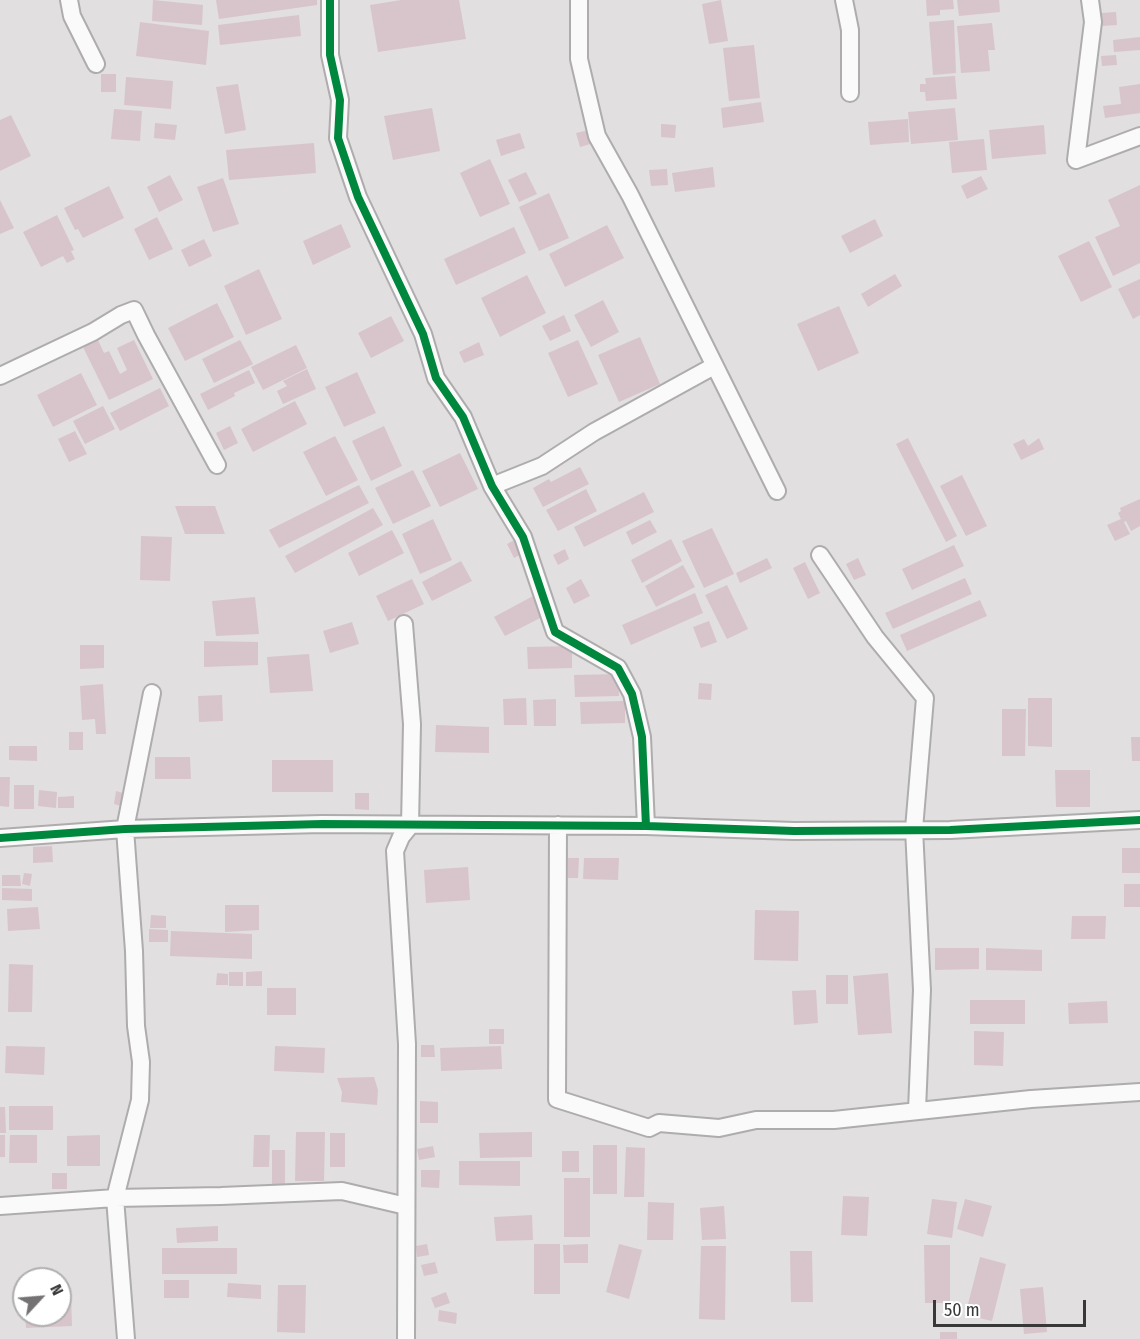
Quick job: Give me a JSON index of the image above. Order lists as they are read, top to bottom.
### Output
{
  "scale_bar": "50 m",
  "north": "top right"
}
